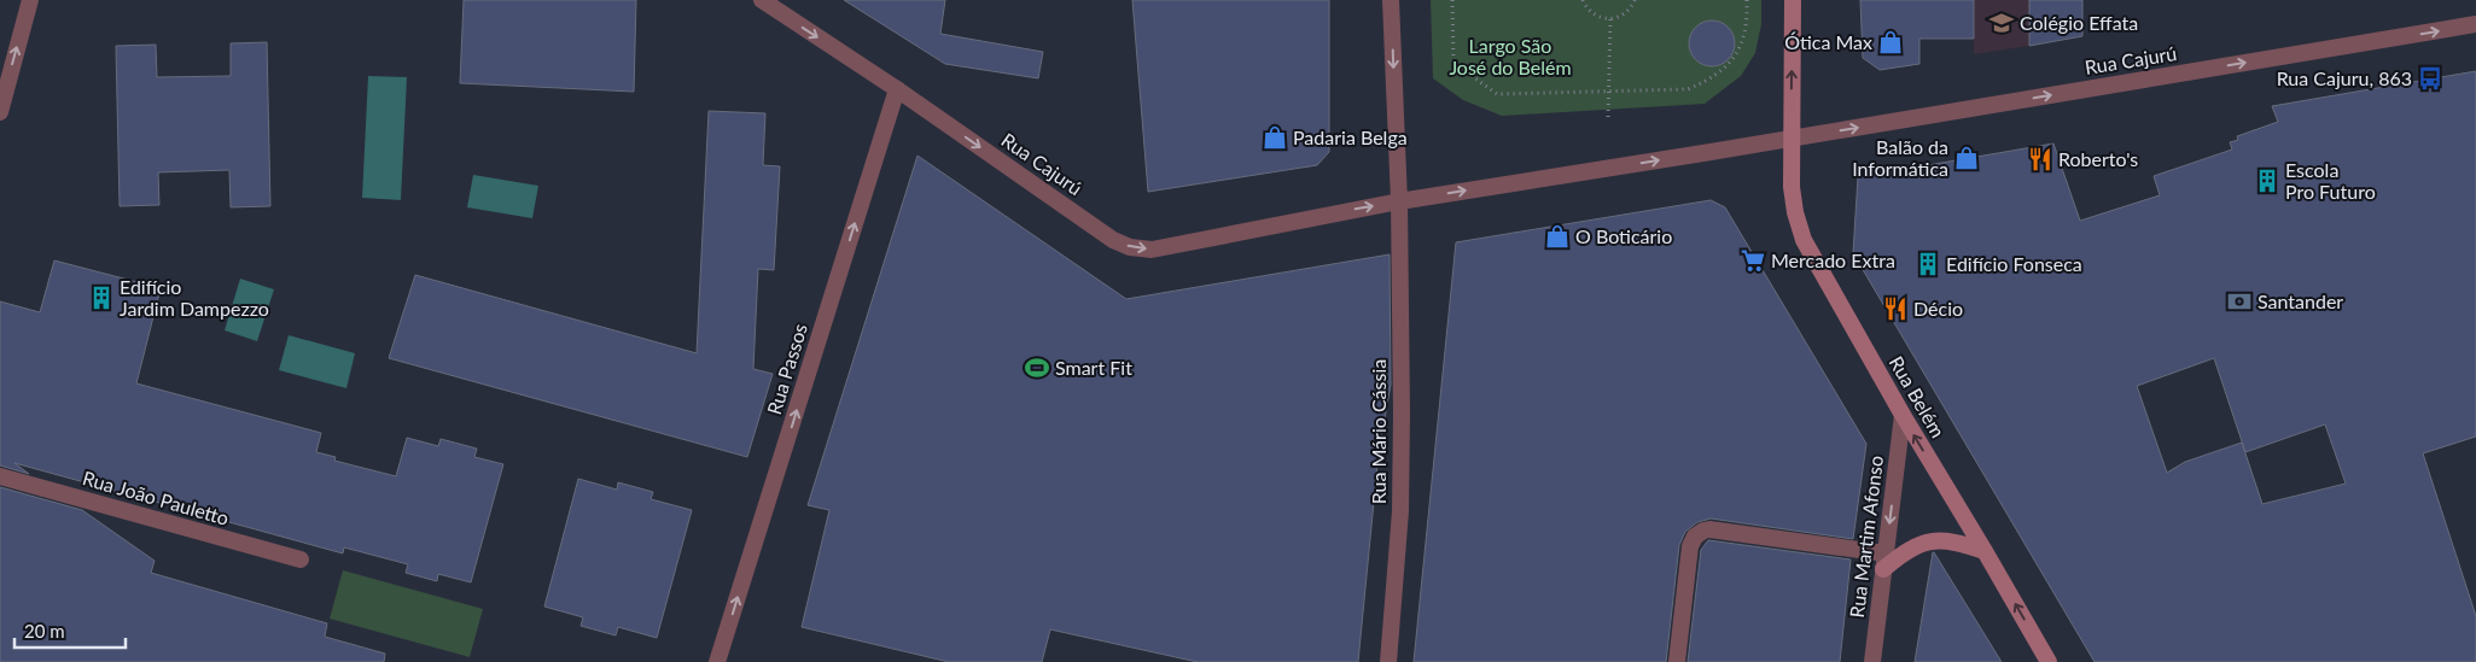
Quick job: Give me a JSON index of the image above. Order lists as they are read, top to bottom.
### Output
{
  "streets": {
    "main road": ["Rua Belém"],
    "street": [
      "Rua Cajurú",
      "Rua Passos",
      "Rua Mário Cássia",
      "Rua João Pauletto",
      "Rua Martim Afonso"
    ]
  },
  "crossings": [
    ["Rua Cajurú", "Rua Passos"],
    ["Rua Cajurú", "Rua Belém"],
    ["Rua Cajurú", "Rua Mário Cássia"],
    ["Rua Belém", "Rua Martim Afonso"]
  ],
  "one_way": [
    "Rua Cajurú",
    "Rua Passos",
    "Rua Belém",
    "Rua Martim Afonso"
  ],
  "parks": ["Largo São José do Belém"],
  "places": {
    "school or university": ["Colégio Effata"],
    "shop": [
      "Ótica Max",
      "Padaria Belga",
      "Balão da Informática",
      "O Boticário"
    ],
    "bus stop": ["Rua Cajuru, 863"],
    "restaurant": ["Roberto's", "Décio"],
    "building": ["Escola Pro Futuro", "Edifício Fonseca", "Edifício Jardim Dampezzo"],
    "supermarket": ["Mercado Extra"],
    "bank": ["Santander"],
    "sports": ["Smart Fit"]
  },
  "scale_bar": "20 m"
}
